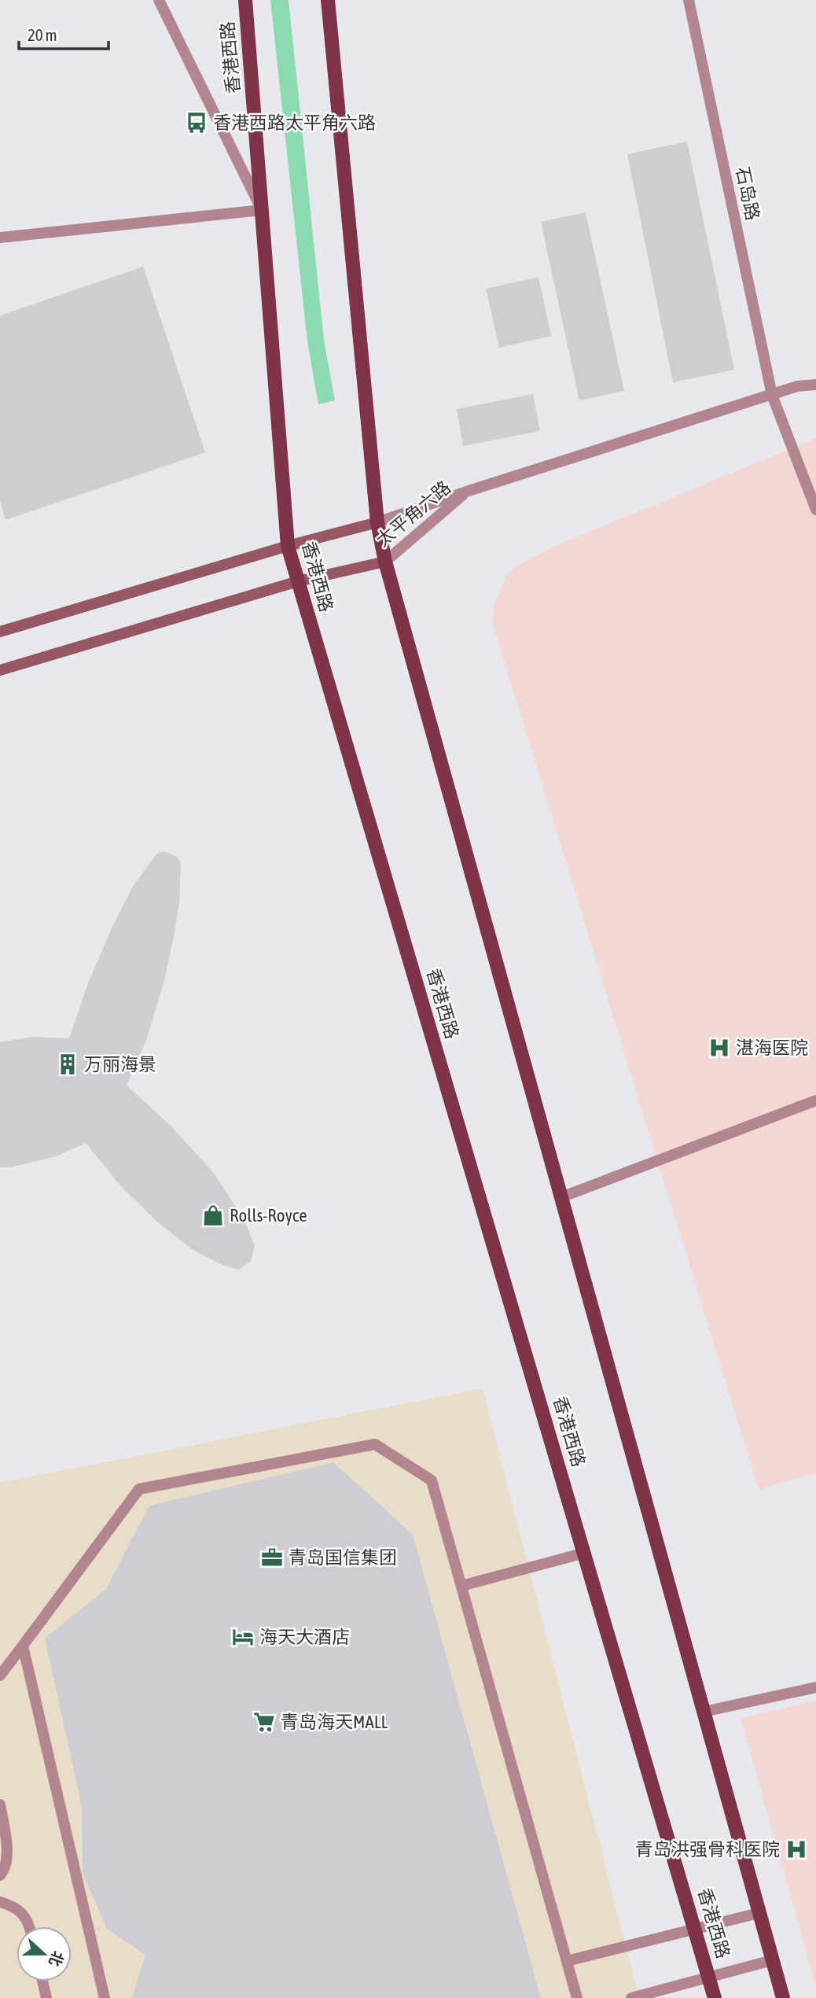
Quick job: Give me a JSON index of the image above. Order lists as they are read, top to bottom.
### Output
{
  "streets": {
    "main road": ["香港西路", "太平角六路"],
    "street": ["石岛路"]
  },
  "crossings": [
    ["香港西路", "太平角六路"],
    ["石岛路", "太平角六路"]
  ],
  "places": {
    "bus stop": ["香港西路太平角六路"],
    "hospital": ["湛海医院", "青岛洪强骨科医院"],
    "building": ["万丽海景"],
    "shop": ["Rolls-Royce"],
    "office": ["青岛国信集团"],
    "hotel": ["海天大酒店"],
    "supermarket": ["青岛海天MALL"]
  },
  "scale_bar": "20 m",
  "north": "right"
}
